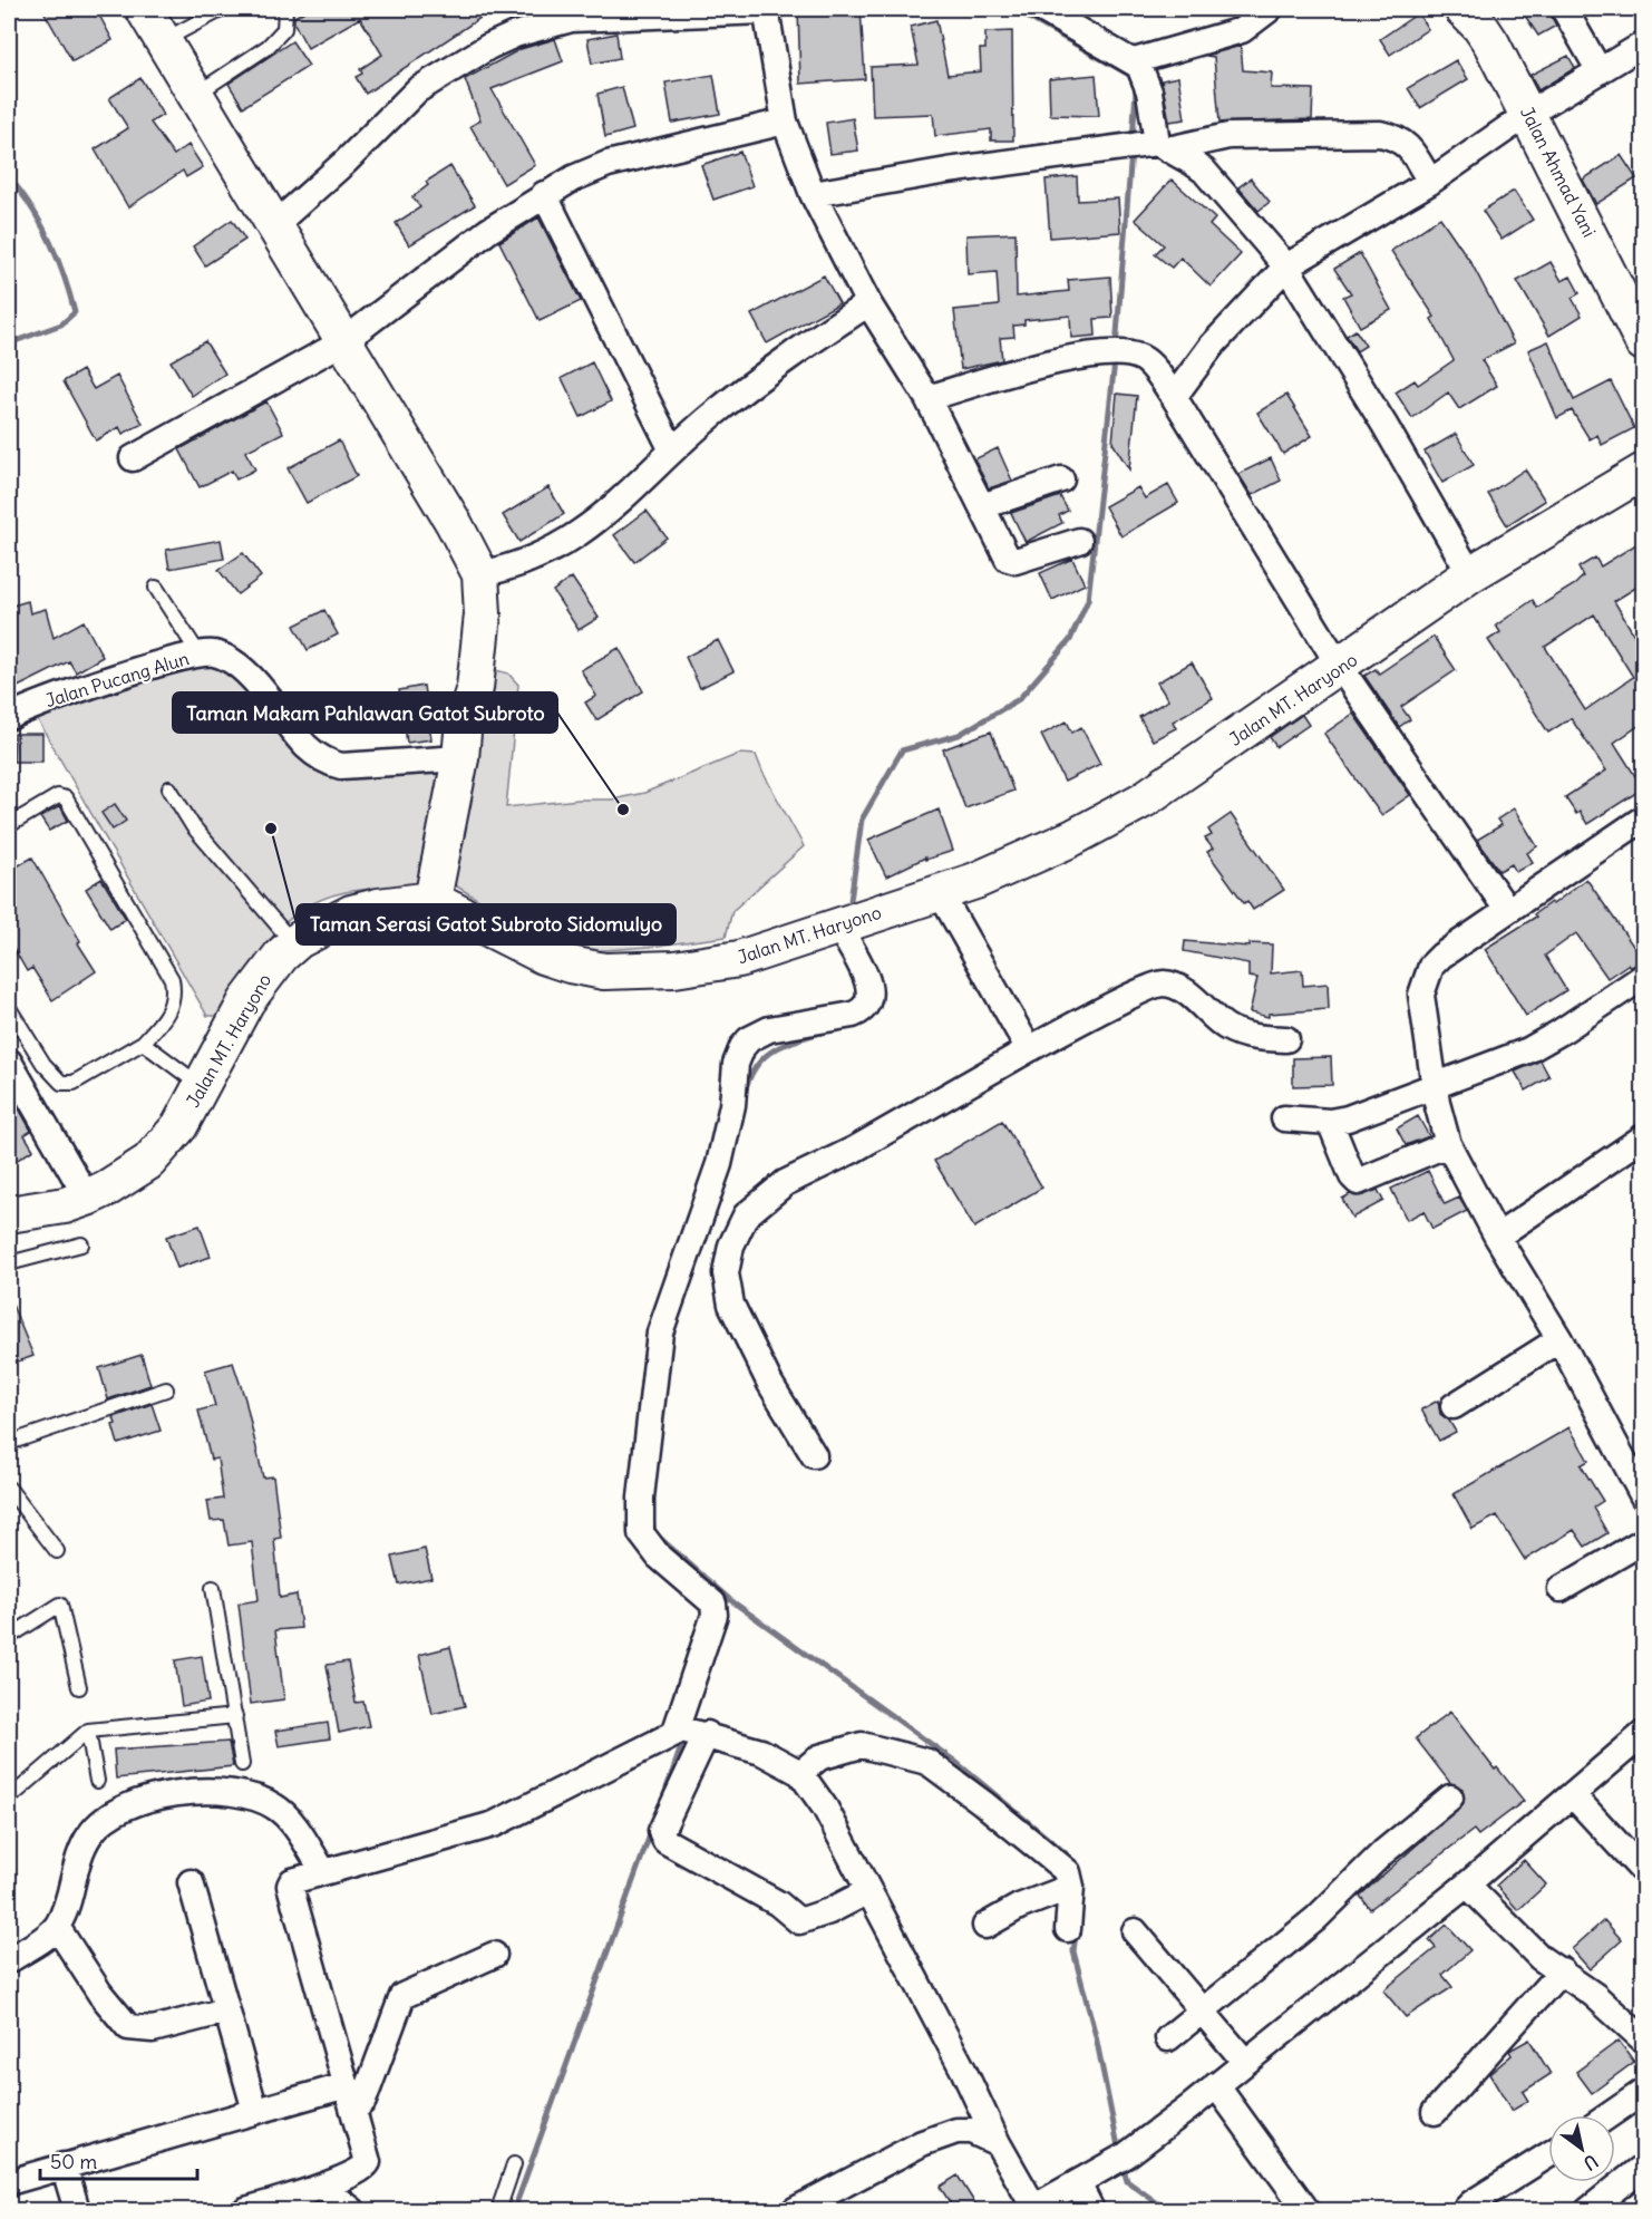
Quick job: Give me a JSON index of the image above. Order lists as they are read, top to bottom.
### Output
{
  "streets": {
    "street": ["Jalan Ahmad Yani", "Jalan Pucang Alun", "Jalan MT. Haryono"]
  },
  "places": ["Taman Makam Pahlawan Gatot Subroto", "Taman Serasi Gatot Subroto Sidomulyo"],
  "scale_bar": "50 m",
  "north": "bottom right"
}
